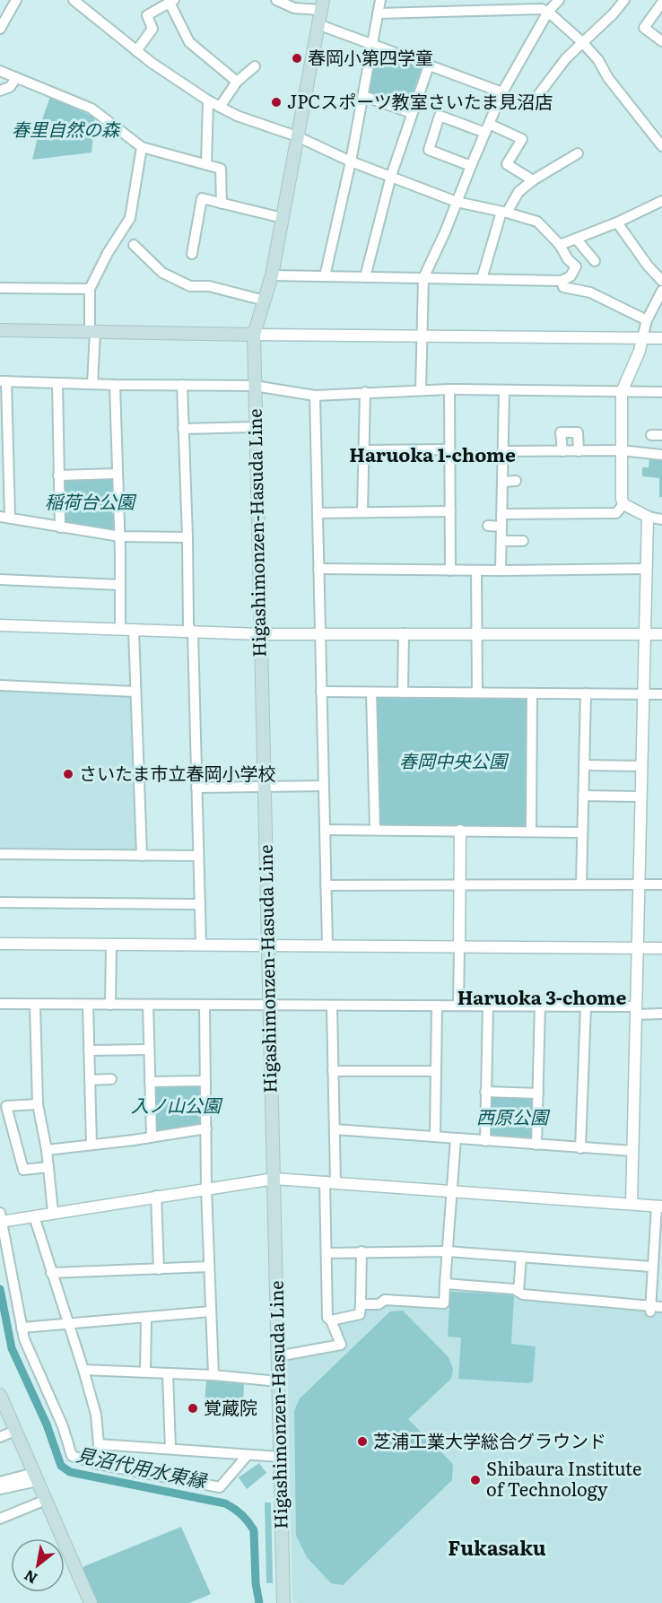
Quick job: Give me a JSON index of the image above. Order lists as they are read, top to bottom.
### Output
{
  "streets": {
    "main road": ["Higashimonzen-Hasuda Line"]
  },
  "districts": ["Haruoka 1-chome", "Haruoka 3-chome", "Fukasaku"],
  "water": ["見沼代用水東縁"],
  "parks": [
    "春里自然の森",
    "稲荷台公園",
    "春岡中央公園",
    "入ノ山公園",
    "西原公園"
  ],
  "places": [
    "春岡小第四学童",
    "JPCスポーツ教室さいたま見沼店",
    "さいたま市立春岡小学校",
    "覚蔵院",
    "芝浦工業大学総合グラウンド",
    "Shibaura Institute of Technology"
  ],
  "north": "bottom left"
}
